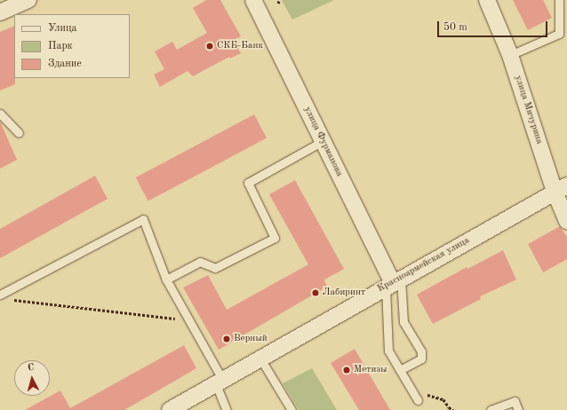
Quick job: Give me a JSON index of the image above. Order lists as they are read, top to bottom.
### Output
{
  "streets": {
    "street": ["улица Мичурина", "улица Фурманова", "Красноармейская улица"]
  },
  "crossings": [
    ["улица Мичурина", "Красноармейская улица"],
    ["улица Фурманова", "Красноармейская улица"]
  ],
  "places": [
    "СКБ-Банк",
    "Лабиринт",
    "Верный",
    "Метизы"
  ],
  "legend": ["Улица", "Парк", "Здание"],
  "scale_bar": "50 m",
  "north": "top"
}
